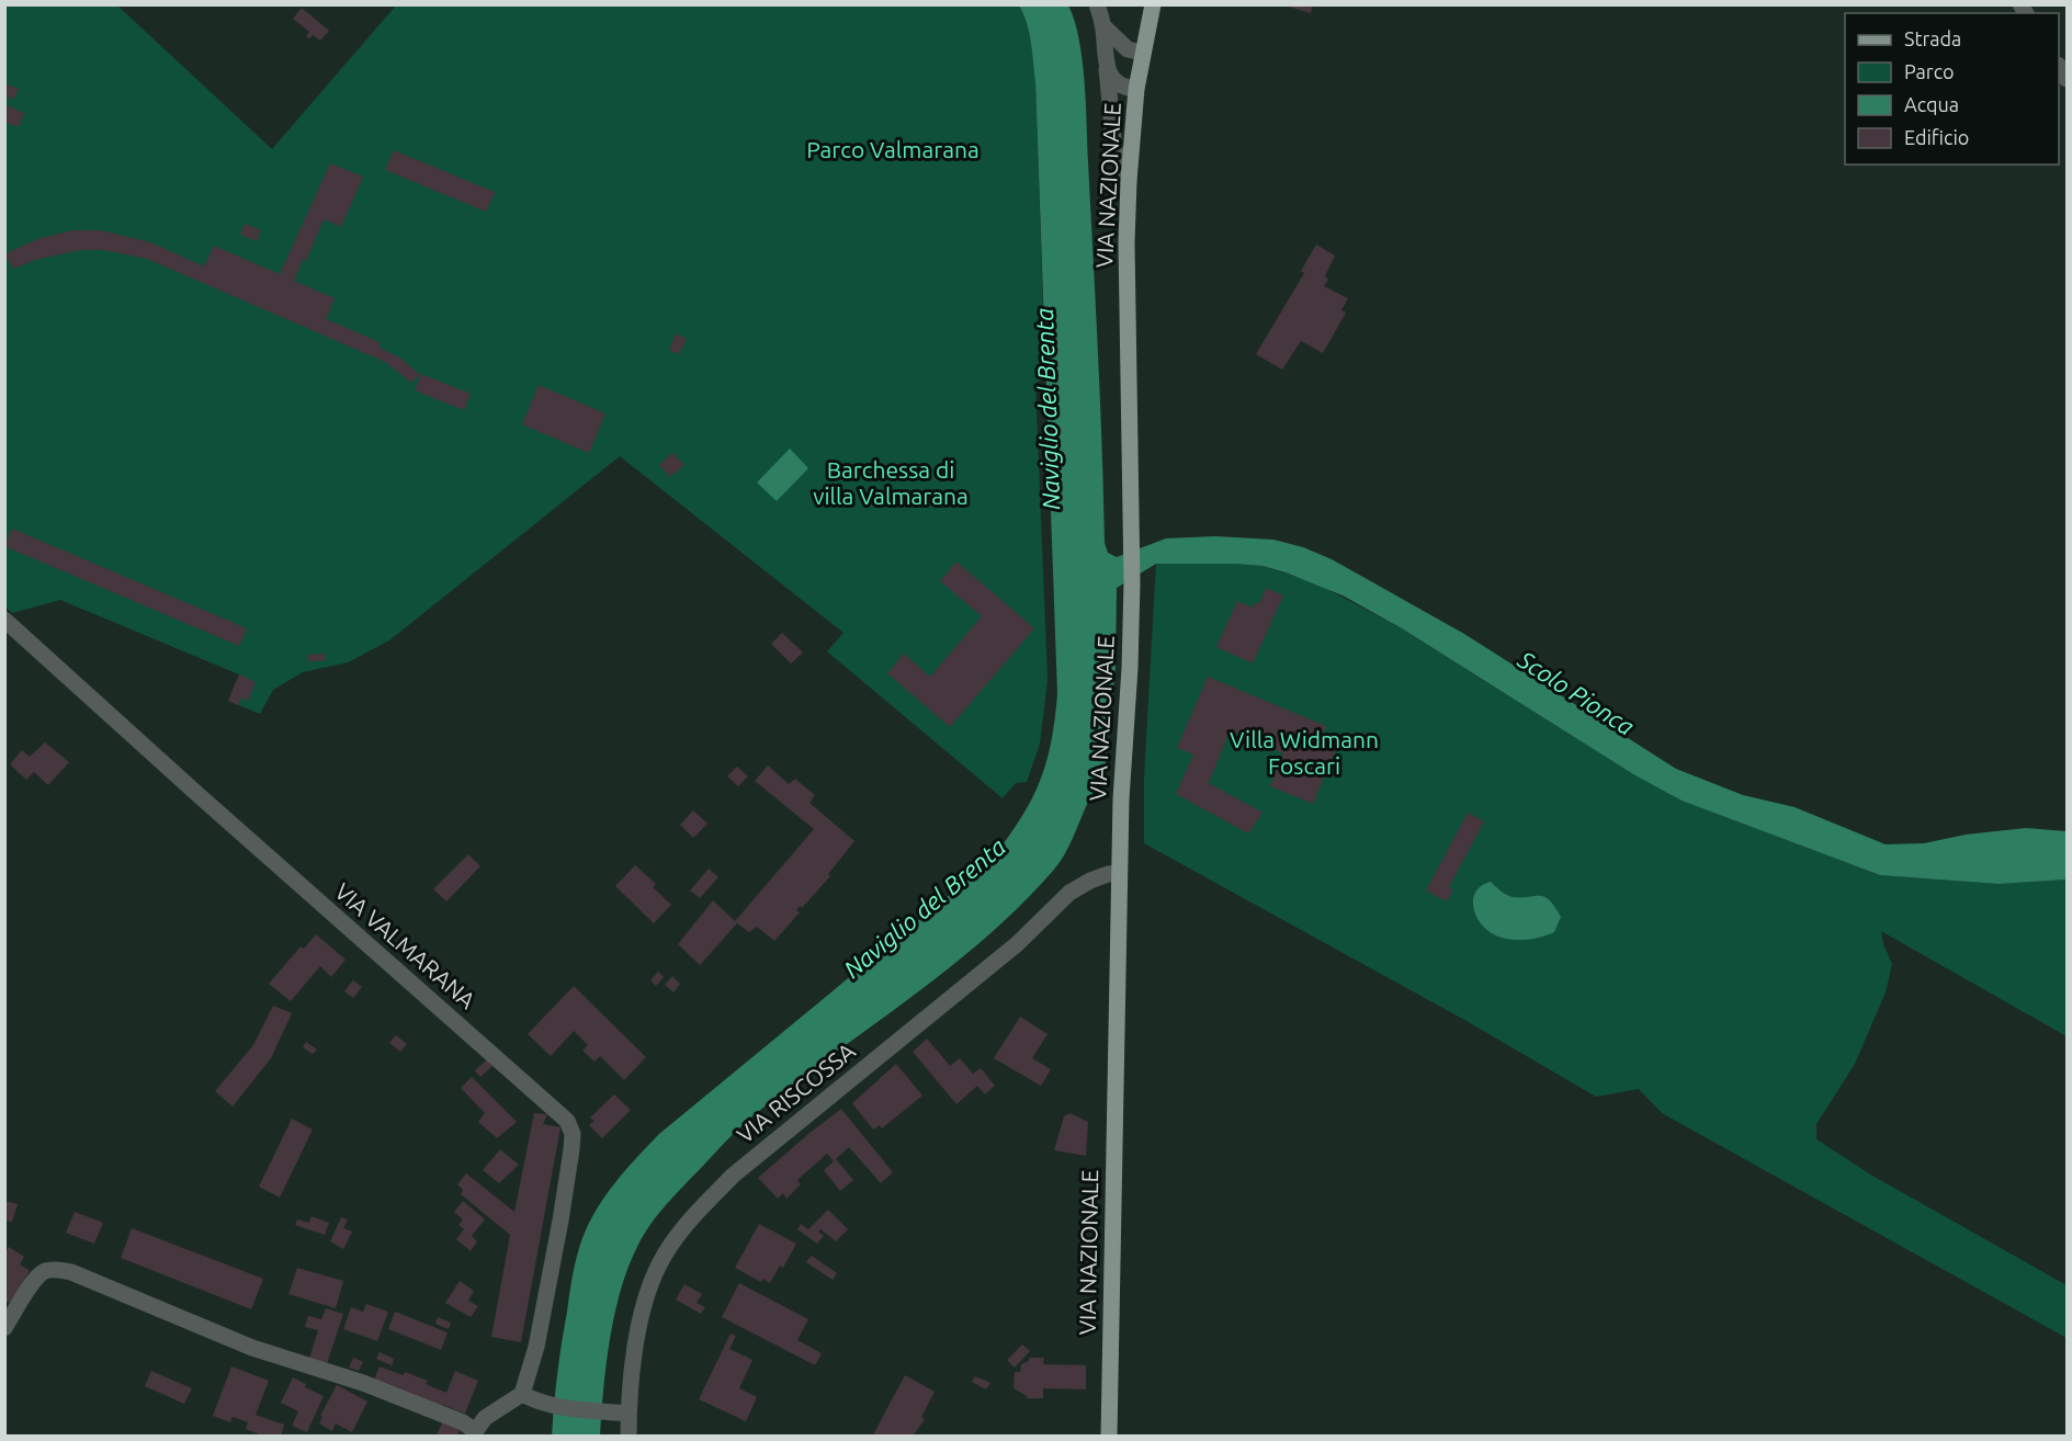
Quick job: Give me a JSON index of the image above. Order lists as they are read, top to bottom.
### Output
{
  "streets": {
    "main road": ["VIA NAZIONALE"],
    "street": ["VIA VALMARANA", "VIA RISCOSSA"]
  },
  "crossings": [
    ["VIA NAZIONALE", "VIA RISCOSSA"]
  ],
  "water": ["Naviglio del Brenta", "Scolo Pionca"],
  "parks": ["Parco Valmarana", "Barchessa di villa Valmarana", "Villa Widmann Foscari"],
  "legend": [
    "Strada",
    "Parco",
    "Acqua",
    "Edificio"
  ]
}
